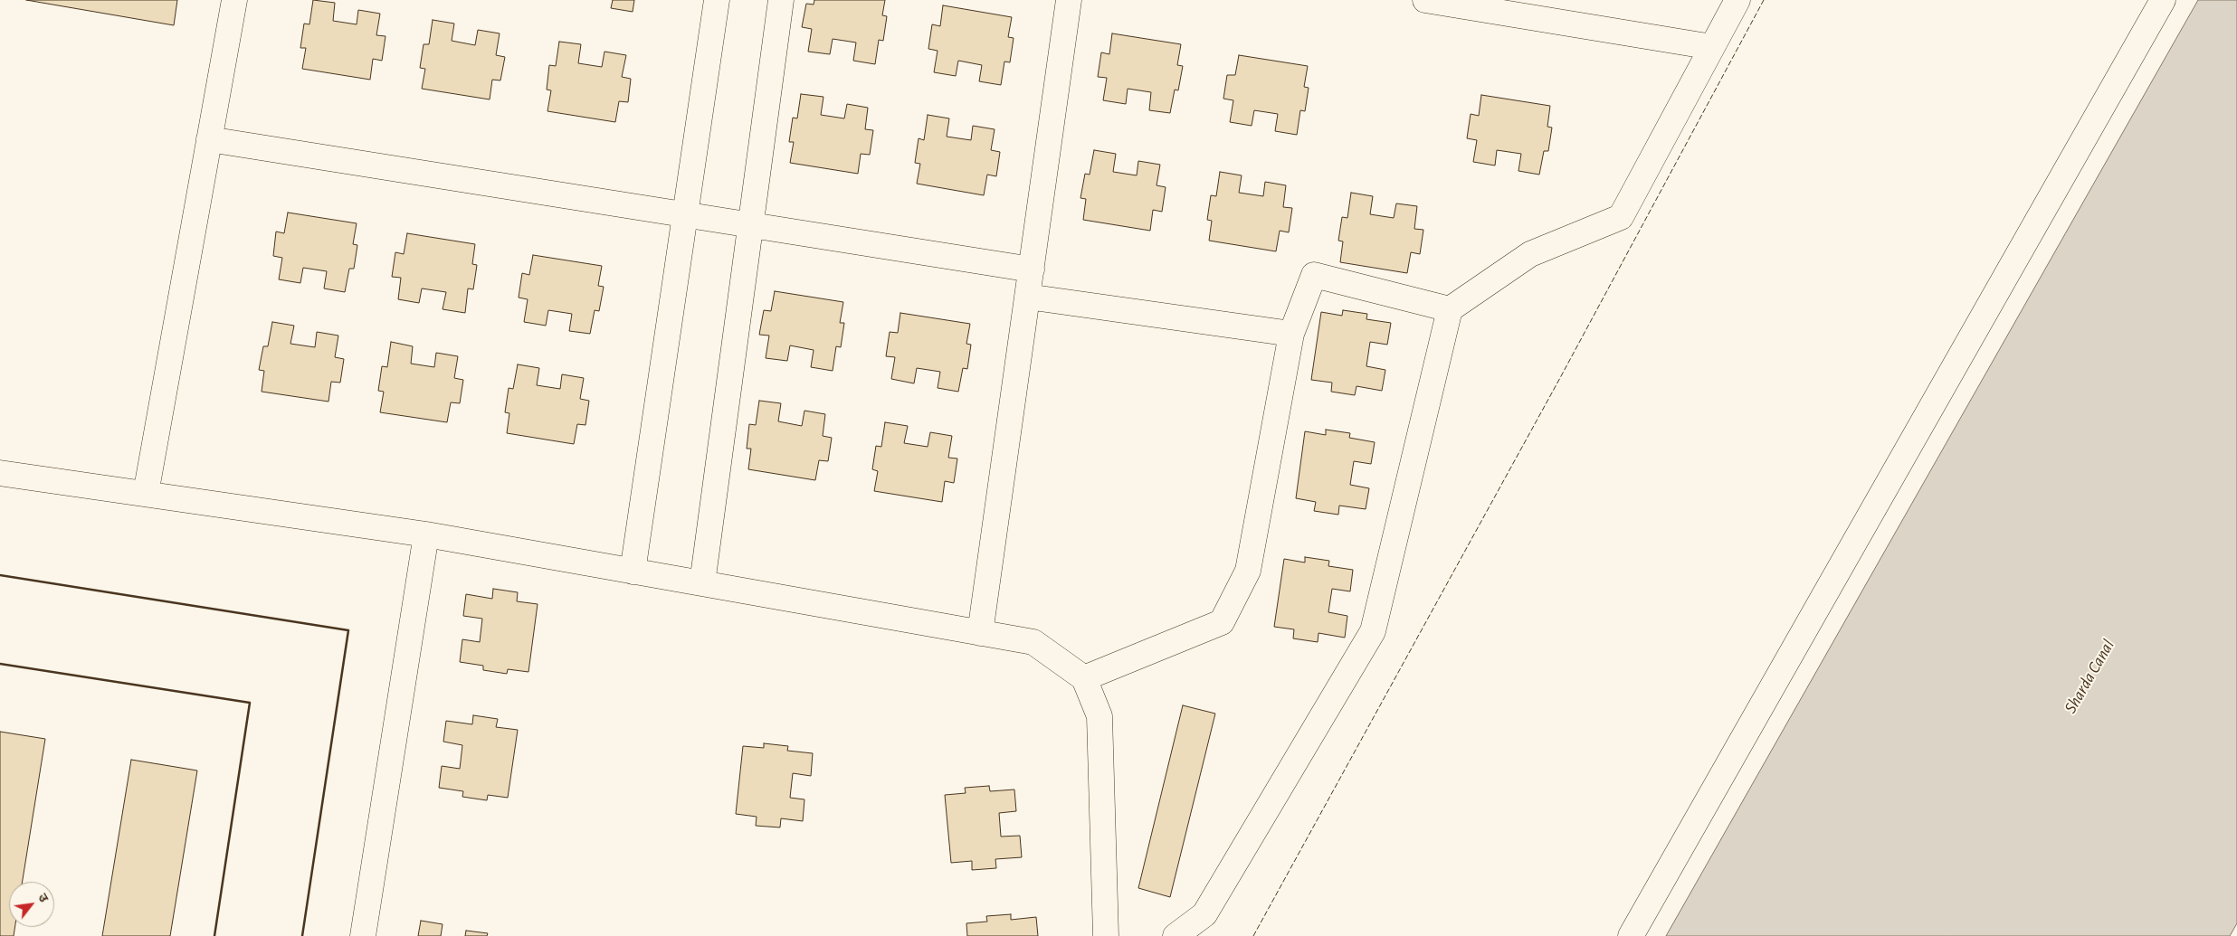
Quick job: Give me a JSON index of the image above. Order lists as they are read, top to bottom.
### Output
{
  "water": ["Sharda Canal"],
  "north": "top right"
}
